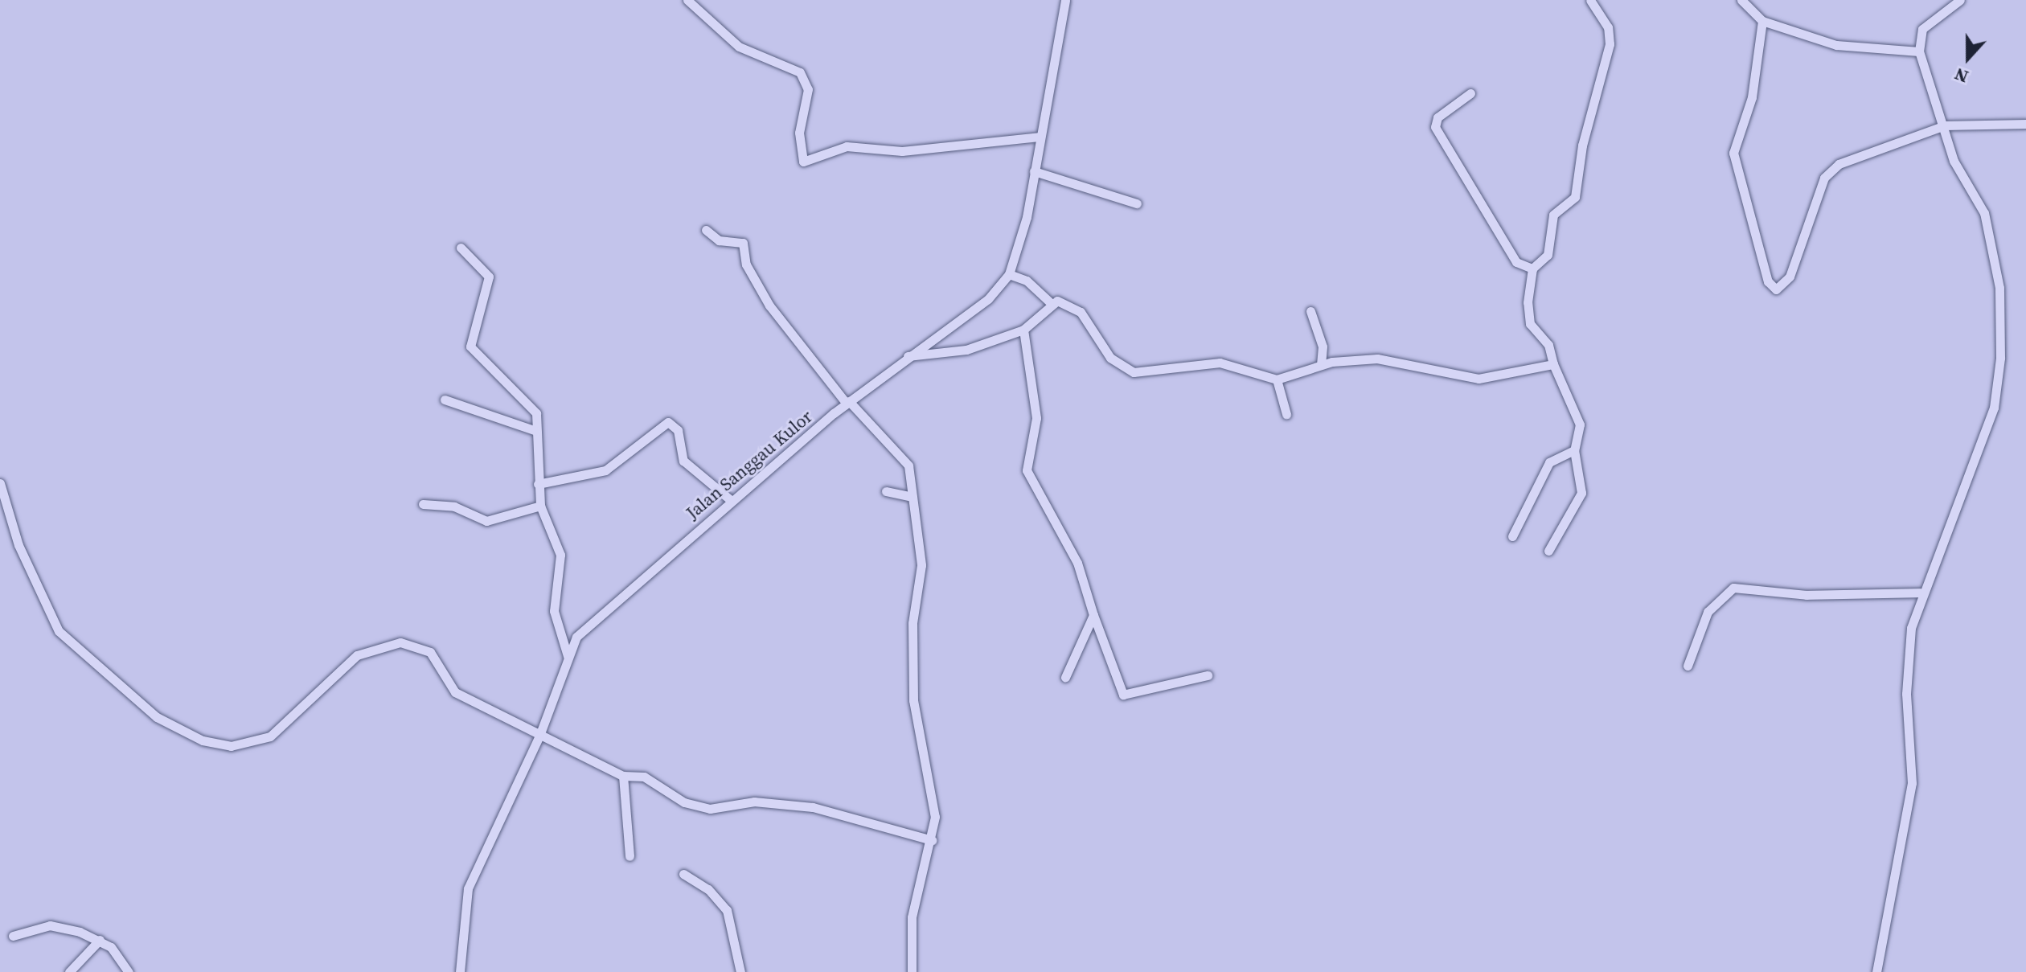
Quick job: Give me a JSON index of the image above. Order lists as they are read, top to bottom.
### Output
{
  "streets": {
    "street": ["Jalan Sanggau Kulor"]
  },
  "north": "bottom"
}
